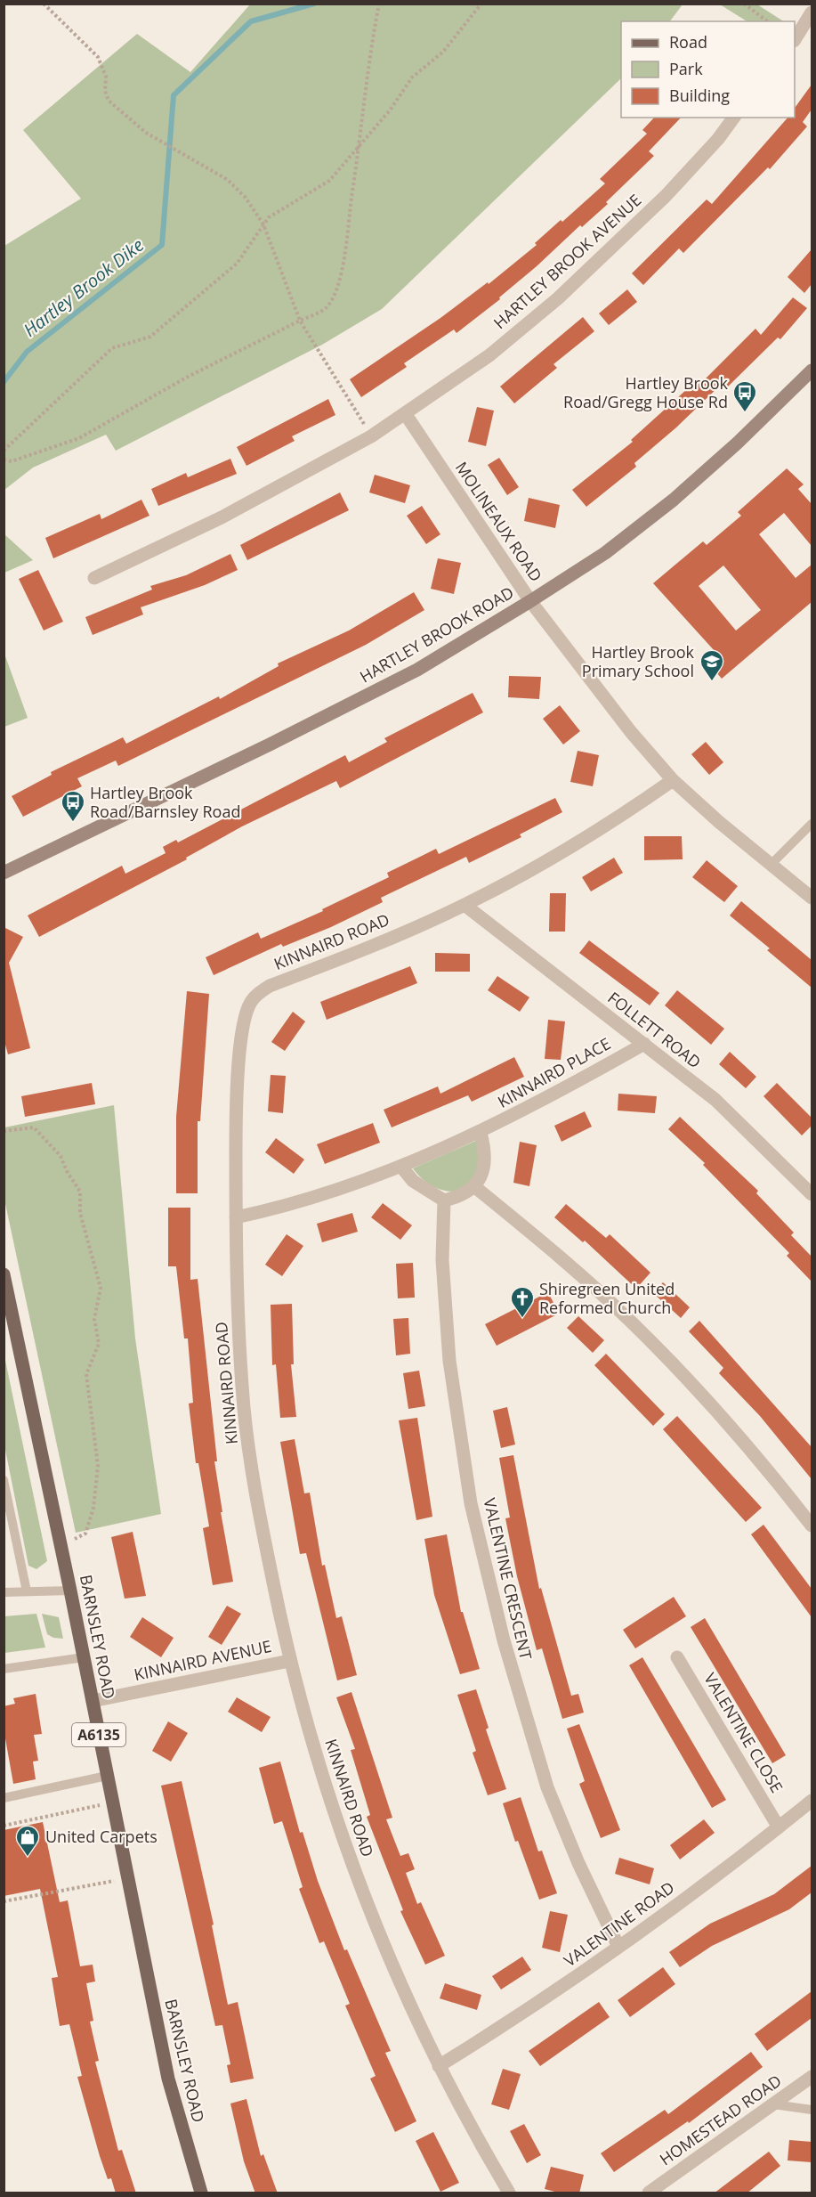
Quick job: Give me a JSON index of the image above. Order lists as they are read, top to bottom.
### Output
{
  "streets": {
    "main road": ["BARNSLEY ROAD", "A6135"],
    "street": [
      "HARTLEY BROOK AVENUE",
      "MOLINEAUX ROAD",
      "HARTLEY BROOK ROAD",
      "KINNAIRD ROAD",
      "FOLLETT ROAD",
      "KINNAIRD PLACE",
      "VALENTINE CRESCENT",
      "KINNAIRD AVENUE",
      "VALENTINE CLOSE",
      "VALENTINE ROAD",
      "HOMESTEAD ROAD"
    ]
  },
  "crossings": [
    ["HARTLEY BROOK AVENUE", "MOLINEAUX ROAD"],
    ["MOLINEAUX ROAD", "HARTLEY BROOK ROAD"],
    ["MOLINEAUX ROAD", "KINNAIRD ROAD"],
    ["KINNAIRD ROAD", "FOLLETT ROAD"],
    ["KINNAIRD ROAD", "KINNAIRD PLACE"],
    ["KINNAIRD ROAD", "KINNAIRD AVENUE"],
    ["KINNAIRD ROAD", "VALENTINE ROAD"],
    ["FOLLETT ROAD", "KINNAIRD PLACE"],
    ["VALENTINE CRESCENT", "VALENTINE ROAD"],
    ["BARNSLEY ROAD", "KINNAIRD AVENUE"],
    ["VALENTINE CLOSE", "VALENTINE ROAD"]
  ],
  "water": ["Hartley Brook Dike"],
  "places": {
    "bus stop": ["Hartley Brook Road/Gregg House Rd", "Hartley Brook Road/Barnsley Road"],
    "school or university": ["Hartley Brook Primary School"],
    "church": ["Shiregreen United Reformed Church"],
    "shop": ["United Carpets"]
  },
  "legend": ["Road", "Park", "Building"]
}
